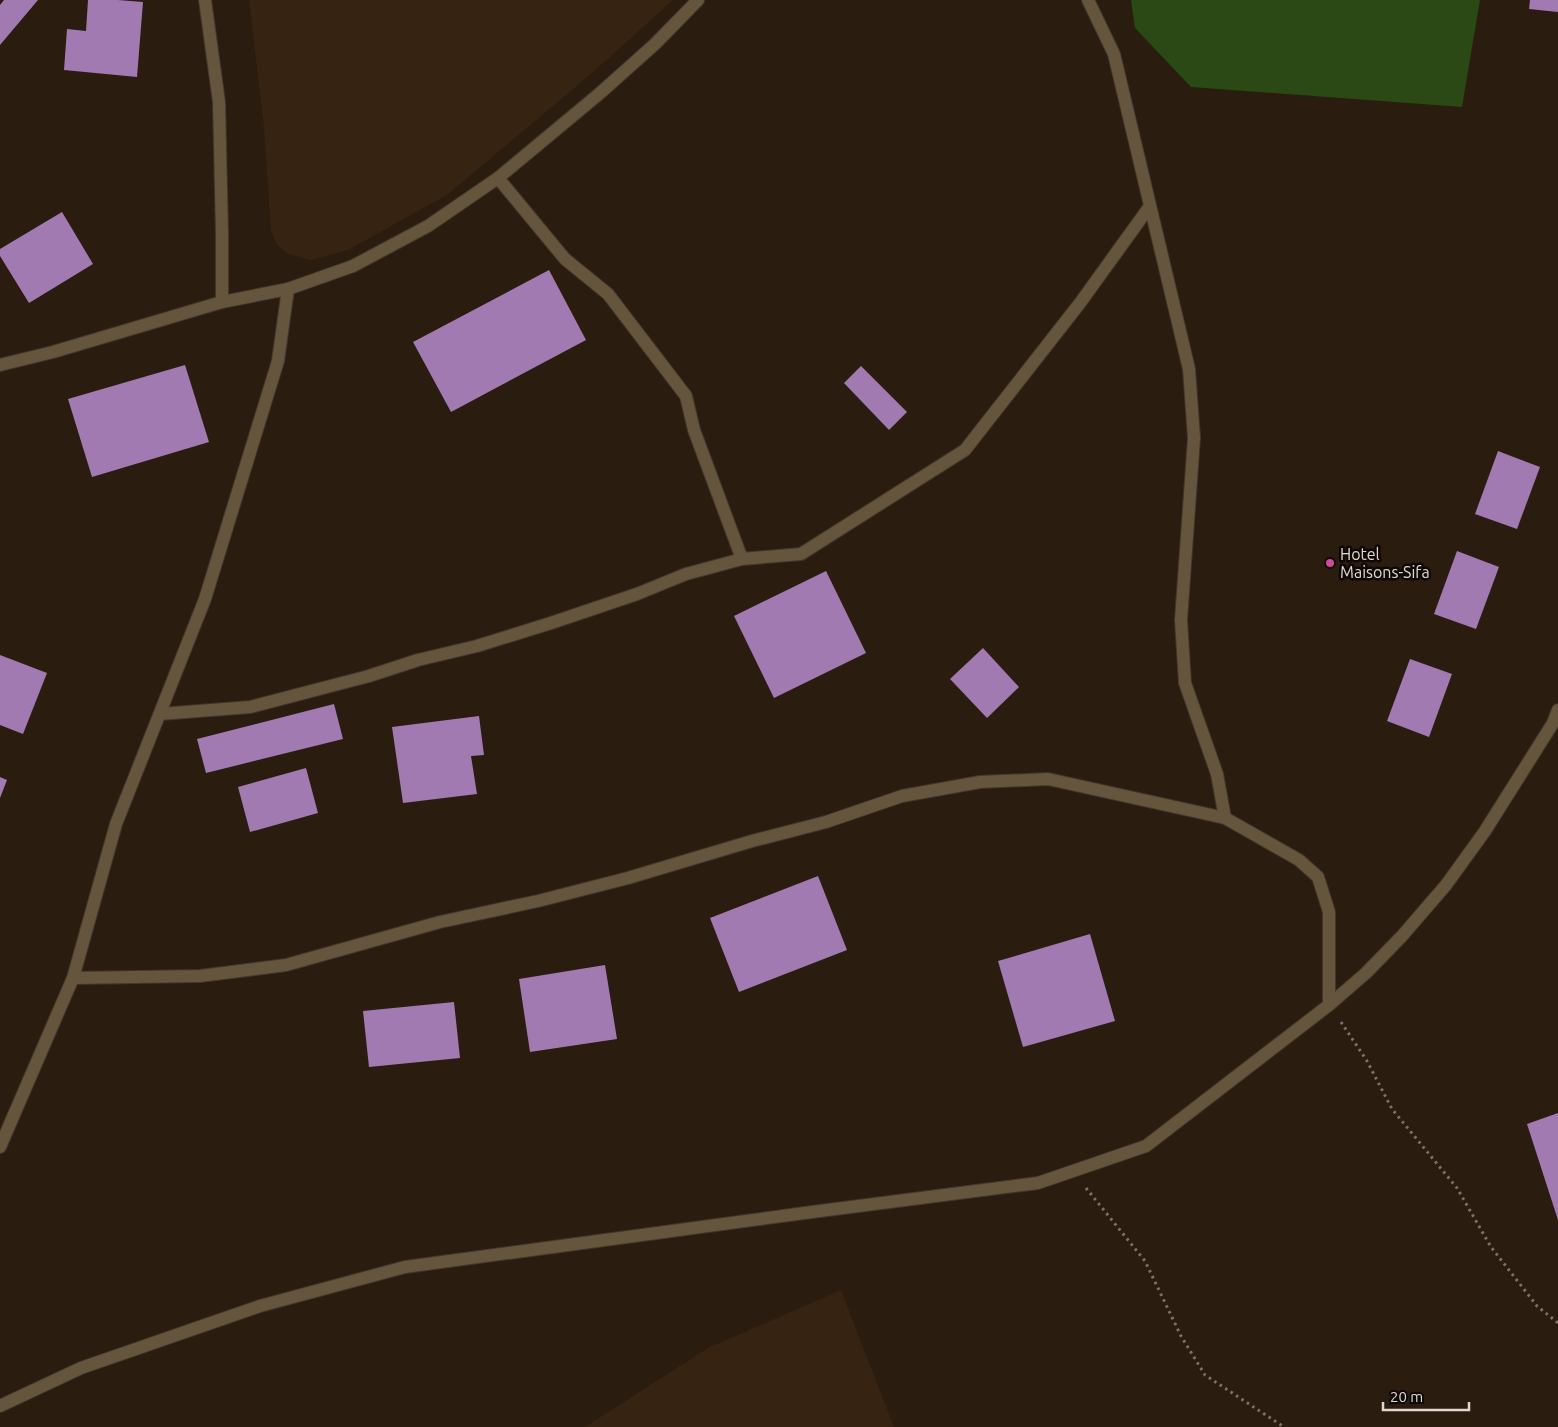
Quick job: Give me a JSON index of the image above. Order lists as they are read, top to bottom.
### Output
{
  "places": ["Hotel Maisons-Sifa"],
  "scale_bar": "20 m"
}
